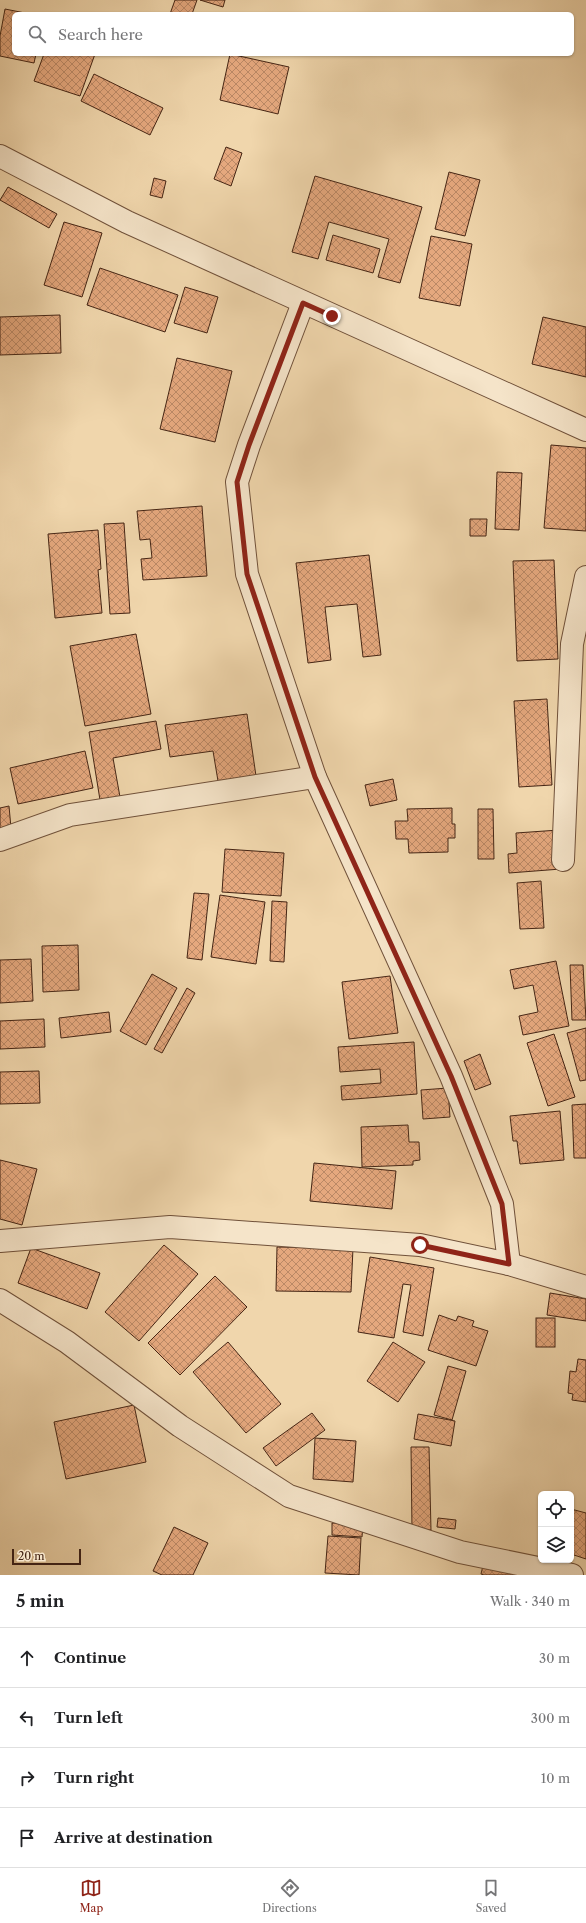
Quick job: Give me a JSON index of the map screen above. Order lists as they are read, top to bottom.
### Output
{
  "scale_bar": "20 m",
  "page": {
    "search": "Search here",
    "scale": "20 m",
    "heading": ["5 min", "Walk · 340 m"],
    "list": [
      ["Continue", "30 m"],
      ["Turn left", "300 m"],
      ["Turn right", "10 m"],
      "Arrive at destination"
    ],
    "nav": ["Map", "Directions", "Saved"]
  }
}
